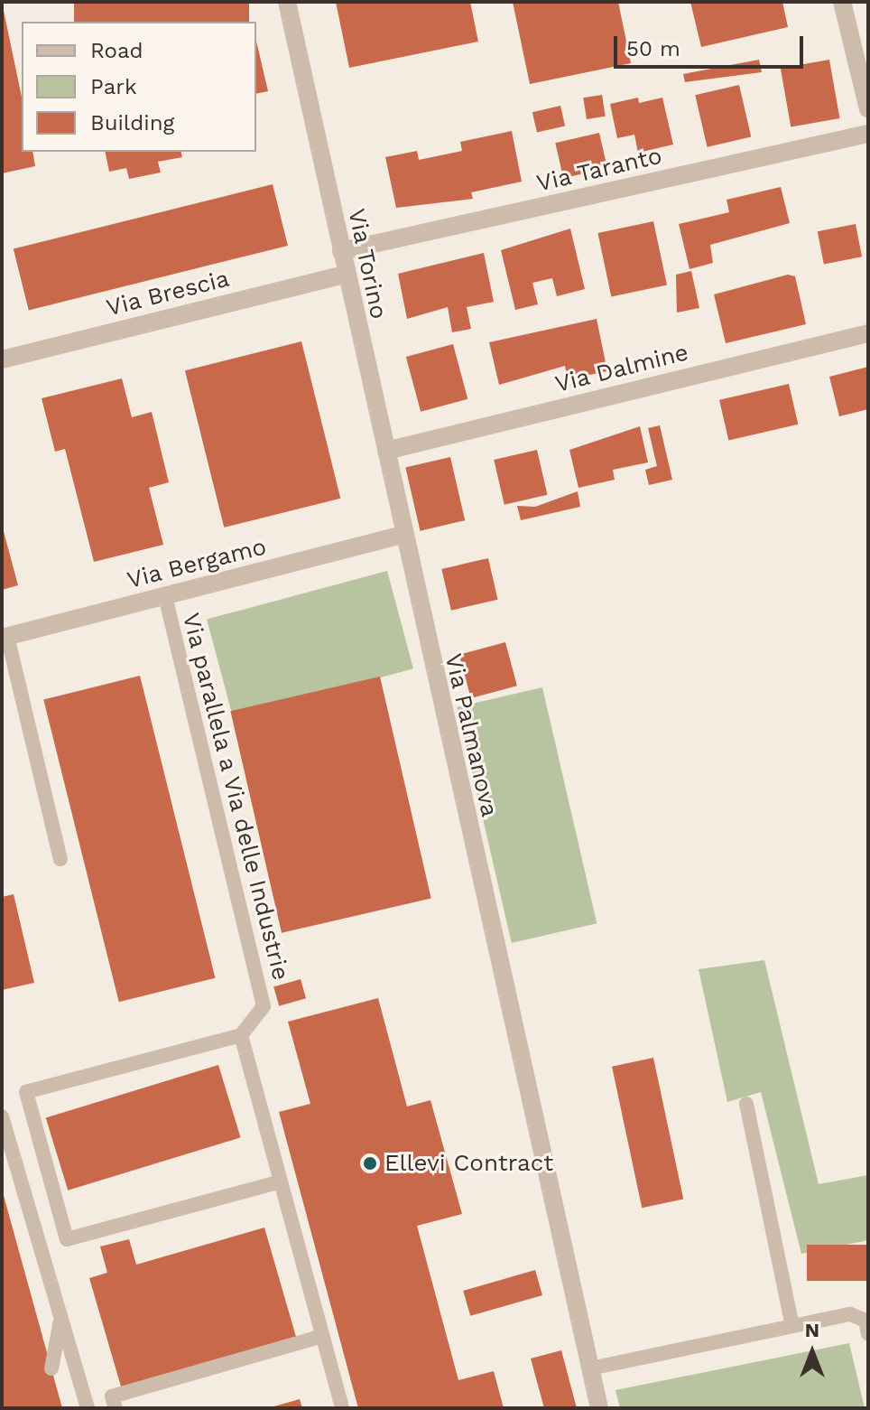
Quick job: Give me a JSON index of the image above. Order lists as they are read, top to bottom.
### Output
{
  "streets": {
    "street": [
      "Via Taranto",
      "Via Torino",
      "Via Brescia",
      "Via Dalmine",
      "Via Bergamo",
      "Via Palmanova"
    ],
    "lane": ["Via parallela a Via delle Industrie"]
  },
  "crossings": [
    ["Via Taranto", "Via Torino"],
    ["Via Torino", "Via Brescia"],
    ["Via Torino", "Via Dalmine"],
    ["Via Torino", "Via Bergamo"],
    ["Via Torino", "Via Palmanova"],
    ["Via Bergamo", "Via Palmanova"],
    ["Via Bergamo", "Via parallela a Via delle Industrie"]
  ],
  "places": ["Ellevi Contract"],
  "legend": ["Road", "Park", "Building"],
  "scale_bar": "50 m",
  "north": "top"
}
